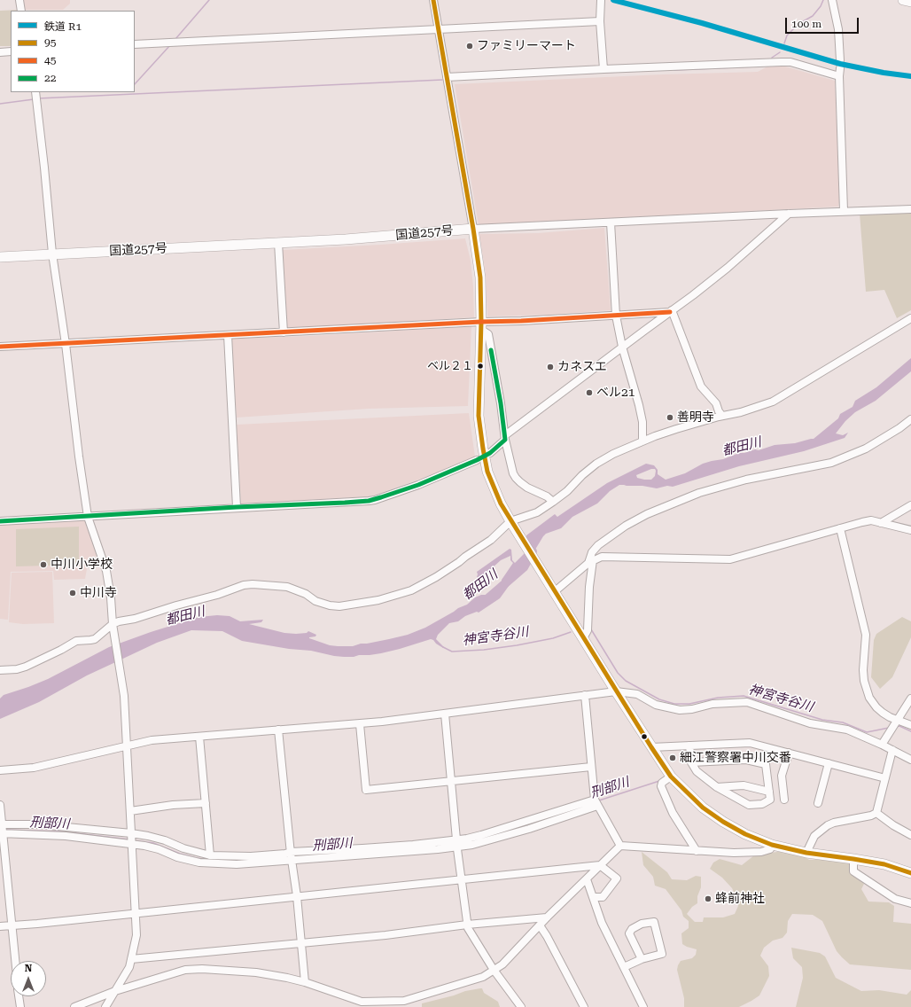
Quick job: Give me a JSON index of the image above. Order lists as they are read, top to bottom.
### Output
{
  "streets": {
    "highway": ["国道257号"]
  },
  "water": ["都田川", "神宮寺谷川", "刑部川"],
  "places": [
    "ファミリーマート",
    "ベル２１",
    "カネスエ",
    "ベル21",
    "善明寺",
    "中川小学校",
    "中川寺",
    "細江警察署中川交番",
    "蜂前神社"
  ],
  "lines": [
    "rail line R1",
    "transit line 95",
    "transit line 45",
    "transit line 22"
  ],
  "legend": [
    "鉄道 R1",
    "95",
    "45",
    "22"
  ],
  "scale_bar": "100 m",
  "north": "top"
}
